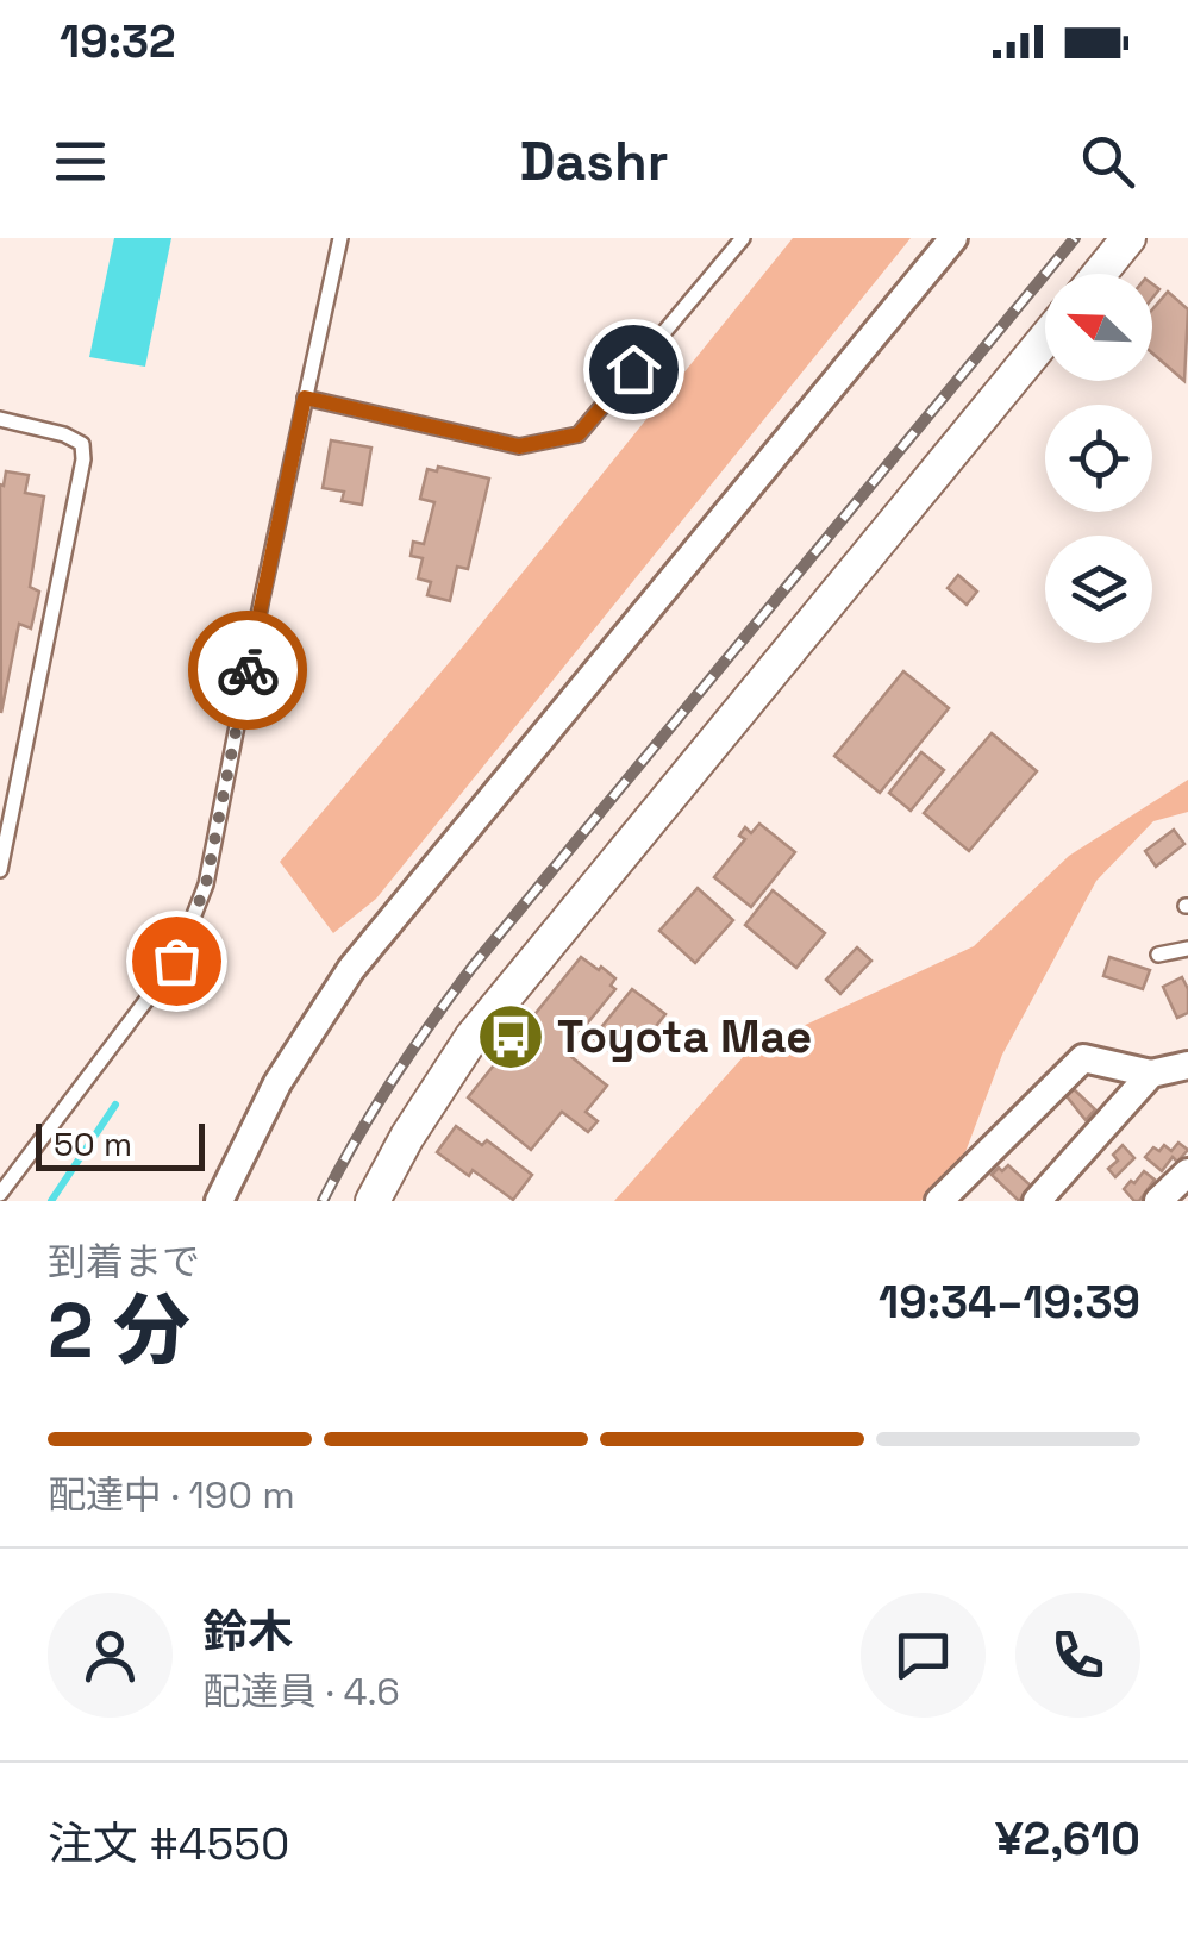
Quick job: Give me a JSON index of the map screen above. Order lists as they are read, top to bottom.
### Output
{
  "places": {
    "bus stop": ["Toyota Mae"]
  },
  "scale_bar": "50 m",
  "north": "top left",
  "page": {
    "status": "19:32",
    "header": "Dashr",
    "scale": "50 m",
    "heading": ["2 分", "到着まで", "19:34–19:39"],
    "panel": [
      "鈴木",
      "配達員 · 4.6",
      "注文 #4550",
      "¥2,610"
    ],
    "bar": "配達中 · 190 m"
  }
}
